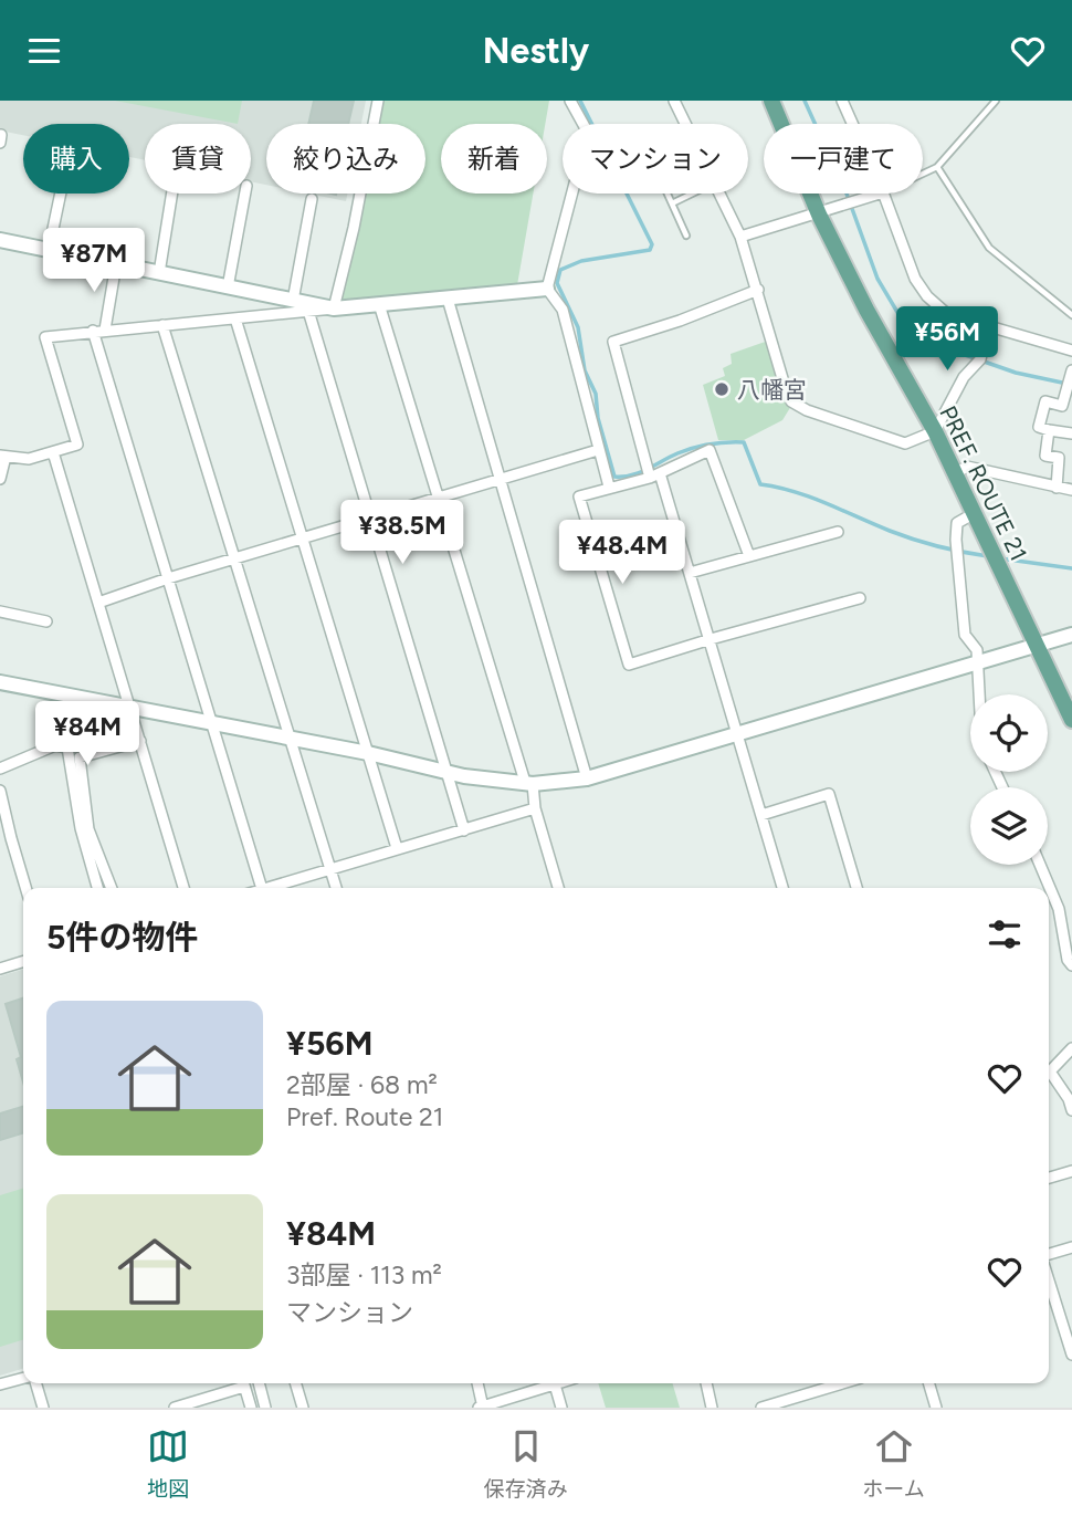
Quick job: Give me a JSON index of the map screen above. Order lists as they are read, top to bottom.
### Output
{
  "streets": {
    "main road": ["PREF. ROUTE 21"]
  },
  "places": ["八幡宮"],
  "page": {
    "header": "Nestly",
    "chip": [
      "購入",
      "賃貸",
      "絞り込み",
      "新着",
      "マンション",
      "一戸建て"
    ],
    "price": [
      "¥87M",
      "¥56M",
      "¥38.5M",
      "¥48.4M",
      "¥84M"
    ],
    "heading": "5件の物件",
    "list": [
      {
        "name": "¥56M",
        "note": "2部屋 · 68 m² · Pref. Route 21"
      },
      {
        "name": "¥84M",
        "note": "3部屋 · 113 m² · マンション"
      }
    ],
    "tabs": ["地図", "保存済み", "ホーム"]
  }
}
